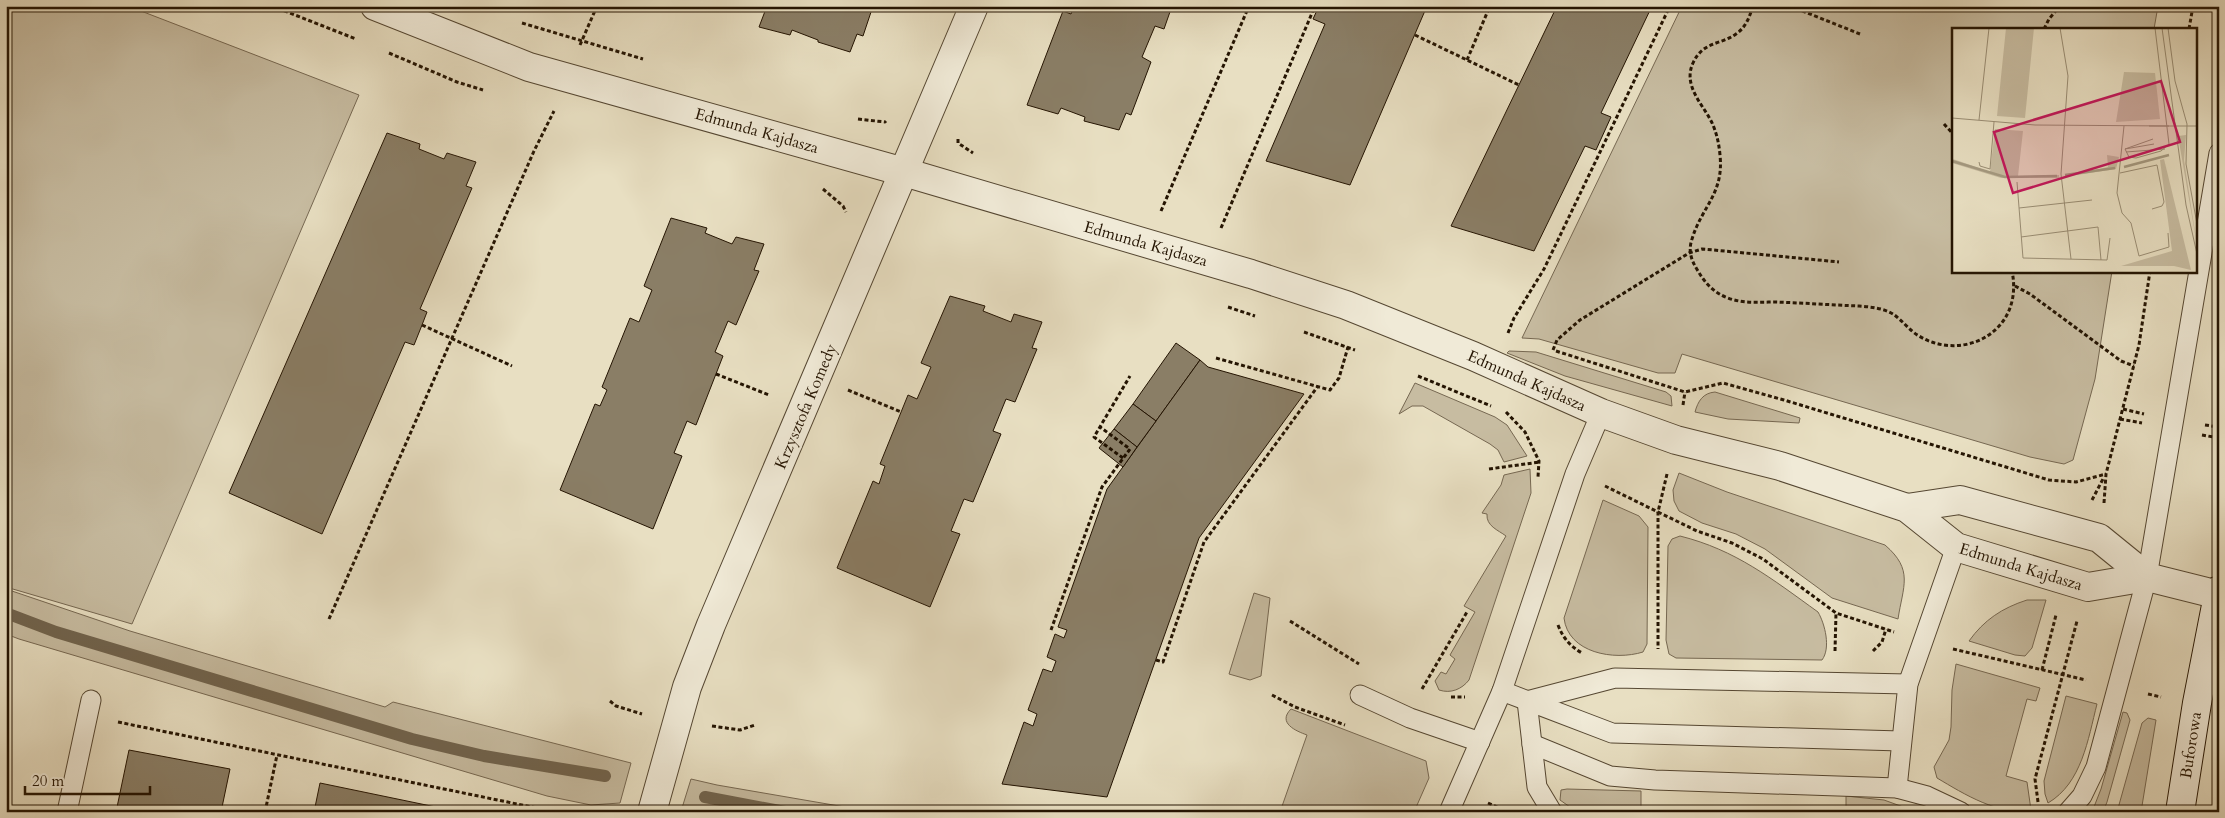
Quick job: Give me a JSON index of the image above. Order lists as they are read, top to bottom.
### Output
{
  "streets": {
    "street": ["Edmunda Kajdasza", "Krzysztofa Komedy", "Buforowa"]
  },
  "crossings": [
    ["Edmunda Kajdasza", "Krzysztofa Komedy"],
    ["Edmunda Kajdasza", "Buforowa"]
  ],
  "scale_bar": "20 m"
}
